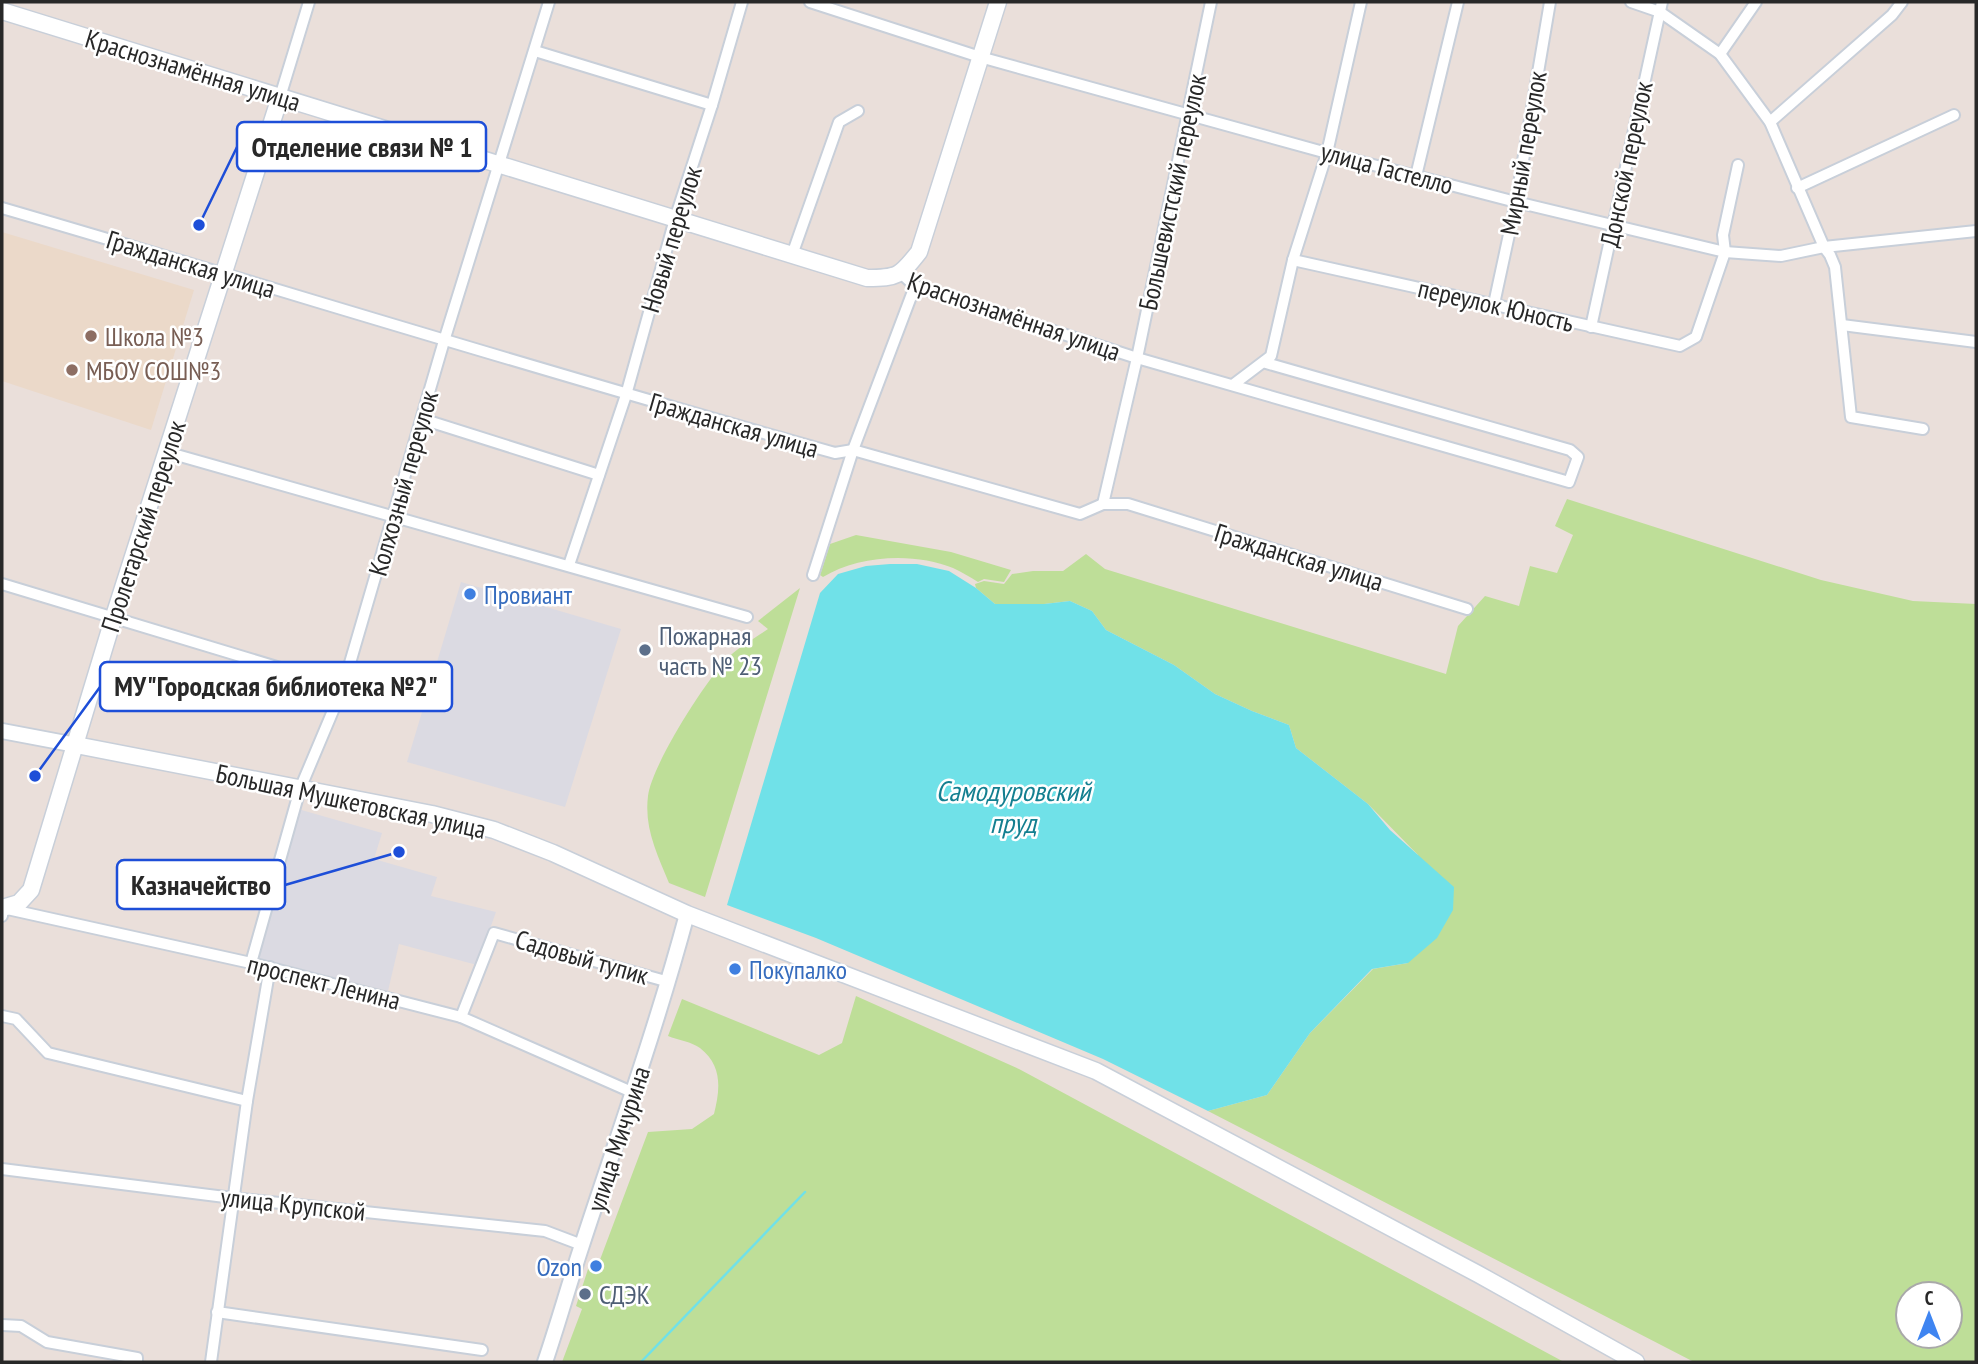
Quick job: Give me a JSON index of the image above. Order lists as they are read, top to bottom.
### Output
{
  "streets": {
    "main road": ["Краснознамённая улица", "Пролетарский переулок", "Большая Мушкетовская улица"],
    "street": [
      "Мирный переулок",
      "Донской переулок",
      "улица Гастелло",
      "Большевистский переулок",
      "Новый переулок",
      "Гражданская улица",
      "переулок Юность",
      "Колхозный переулок",
      "Садовый тупик",
      "проспект Ленина",
      "улица Мичурина",
      "улица Крупской"
    ]
  },
  "crossings": [
    ["Краснознамённая улица", "Большевистский переулок"],
    ["Краснознамённая улица", "Новый переулок"],
    ["Краснознамённая улица", "Колхозный переулок"],
    ["Краснознамённая улица", "Пролетарский переулок"],
    ["Мирный переулок", "улица Гастелло"],
    ["Мирный переулок", "переулок Юность"],
    ["Донской переулок", "улица Гастелло"],
    ["Донской переулок", "переулок Юность"],
    ["улица Гастелло", "Большевистский переулок"],
    ["улица Гастелло", "переулок Юность"],
    ["Большевистский переулок", "Гражданская улица"],
    ["Новый переулок", "Гражданская улица"],
    ["Гражданская улица", "Колхозный переулок"],
    ["Гражданская улица", "Пролетарский переулок"],
    ["Колхозный переулок", "Большая Мушкетовская улица"],
    ["Колхозный переулок", "проспект Ленина"],
    ["Пролетарский переулок", "Большая Мушкетовская улица"],
    ["Пролетарский переулок", "проспект Ленина"],
    ["Большая Мушкетовская улица", "улица Мичурина"],
    ["Садовый тупик", "проспект Ленина"],
    ["Садовый тупик", "улица Мичурина"],
    ["проспект Ленина", "улица Мичурина"],
    ["улица Мичурина", "улица Крупской"]
  ],
  "water": ["Самодуровский пруд"],
  "places": [
    "Отделение связи № 1",
    "Школа №3",
    "МБОУ СОШ№3",
    "Провиант",
    "Пожарная часть № 23",
    "МУ\"Городская библиотека №2\"",
    "Казначейство",
    "Покупалко",
    "Ozon",
    "СДЭК"
  ],
  "north": "top"
}
